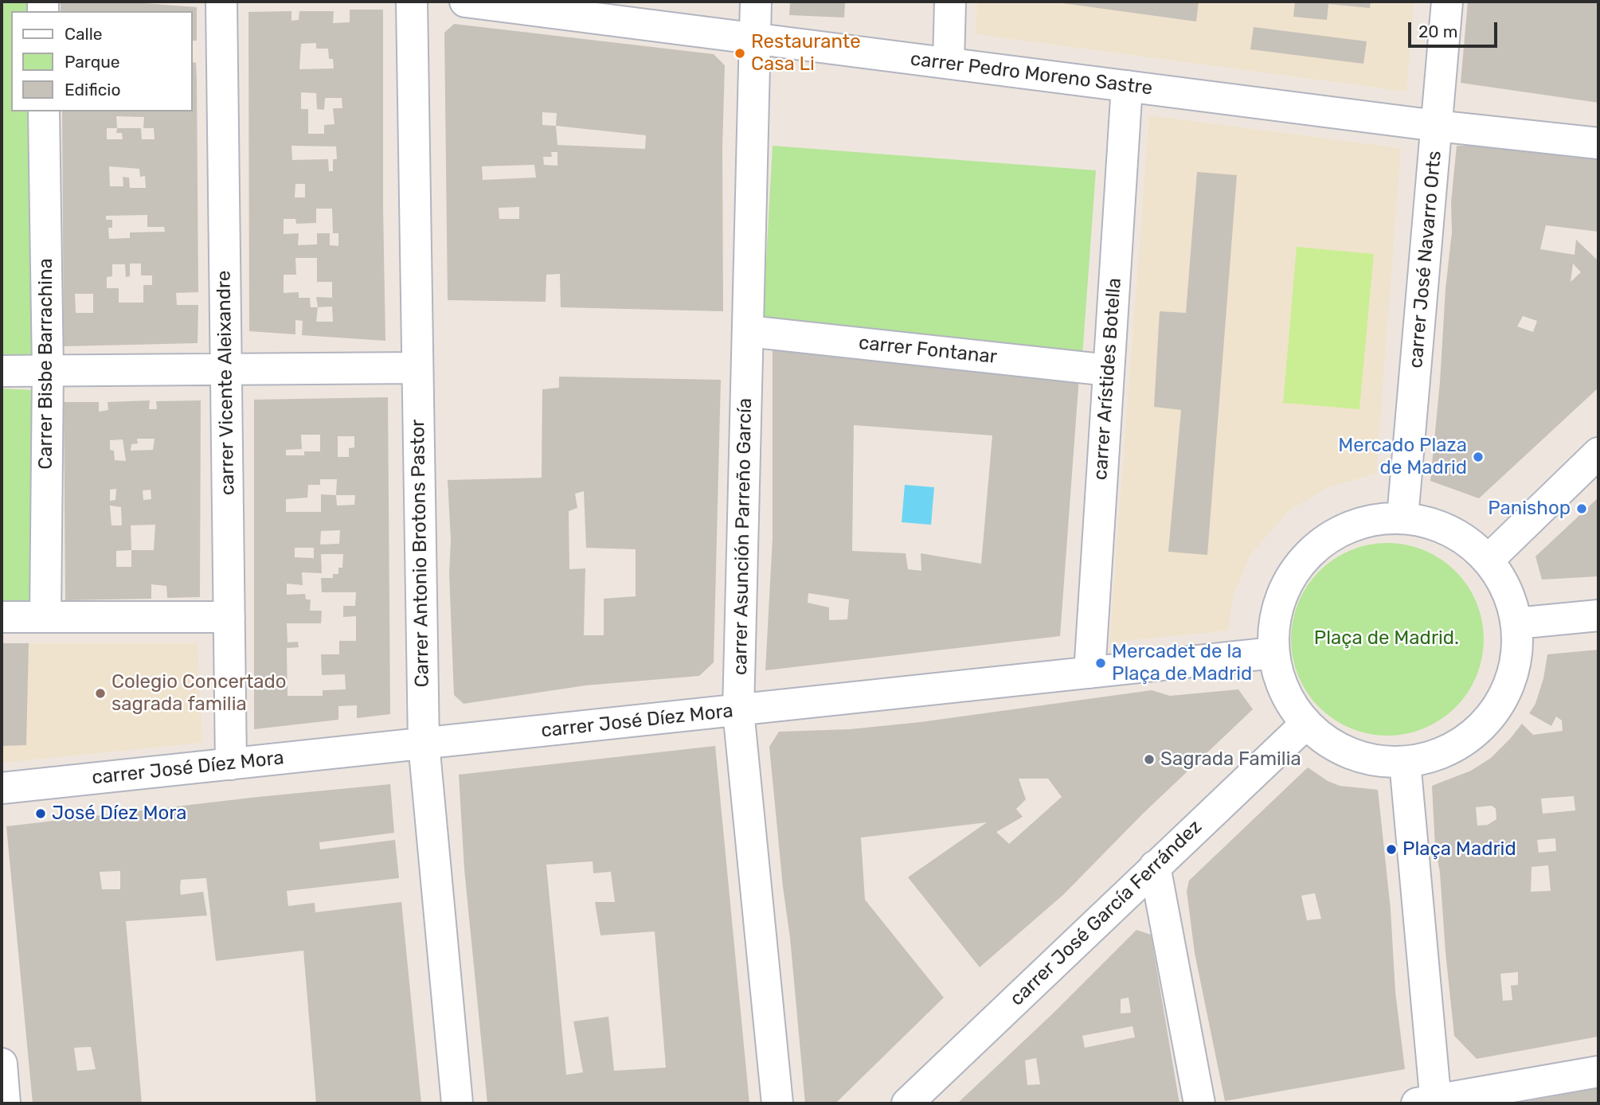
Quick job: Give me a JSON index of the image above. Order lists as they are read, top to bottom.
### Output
{
  "streets": {
    "street": [
      "carrer Pedro Moreno Sastre",
      "carrer José Navarro Orts",
      "carrer Fontanar",
      "Carrer Bisbe Barrachina",
      "carrer Arístides Botella",
      "carrer Vicente Aleixandre",
      "carrer Asunción Parreño García",
      "Carrer Antonio Brotons Pastor",
      "carrer José Díez Mora",
      "carrer José García Ferrández"
    ]
  },
  "crossings": [
    ["carrer Pedro Moreno Sastre", "carrer José Navarro Orts"],
    ["carrer Pedro Moreno Sastre", "carrer Arístides Botella"],
    ["carrer Pedro Moreno Sastre", "carrer Asunción Parreño García"],
    ["carrer Fontanar", "carrer Arístides Botella"],
    ["carrer Fontanar", "carrer Asunción Parreño García"],
    ["carrer Arístides Botella", "carrer José Díez Mora"],
    ["carrer Vicente Aleixandre", "carrer José Díez Mora"],
    ["carrer Asunción Parreño García", "carrer José Díez Mora"],
    ["Carrer Antonio Brotons Pastor", "carrer José Díez Mora"]
  ],
  "parks": ["Plaça de Madrid."],
  "places": [
    "Restaurante Casa Li",
    "Mercado Plaza de Madrid",
    "Panishop",
    "Mercadet de la Plaça de Madrid",
    "Colegio Concertado sagrada familia",
    "Sagrada Familia",
    "José Díez Mora",
    "Plaça Madrid"
  ],
  "legend": ["Calle", "Parque", "Edificio"],
  "scale_bar": "20 m"
}
